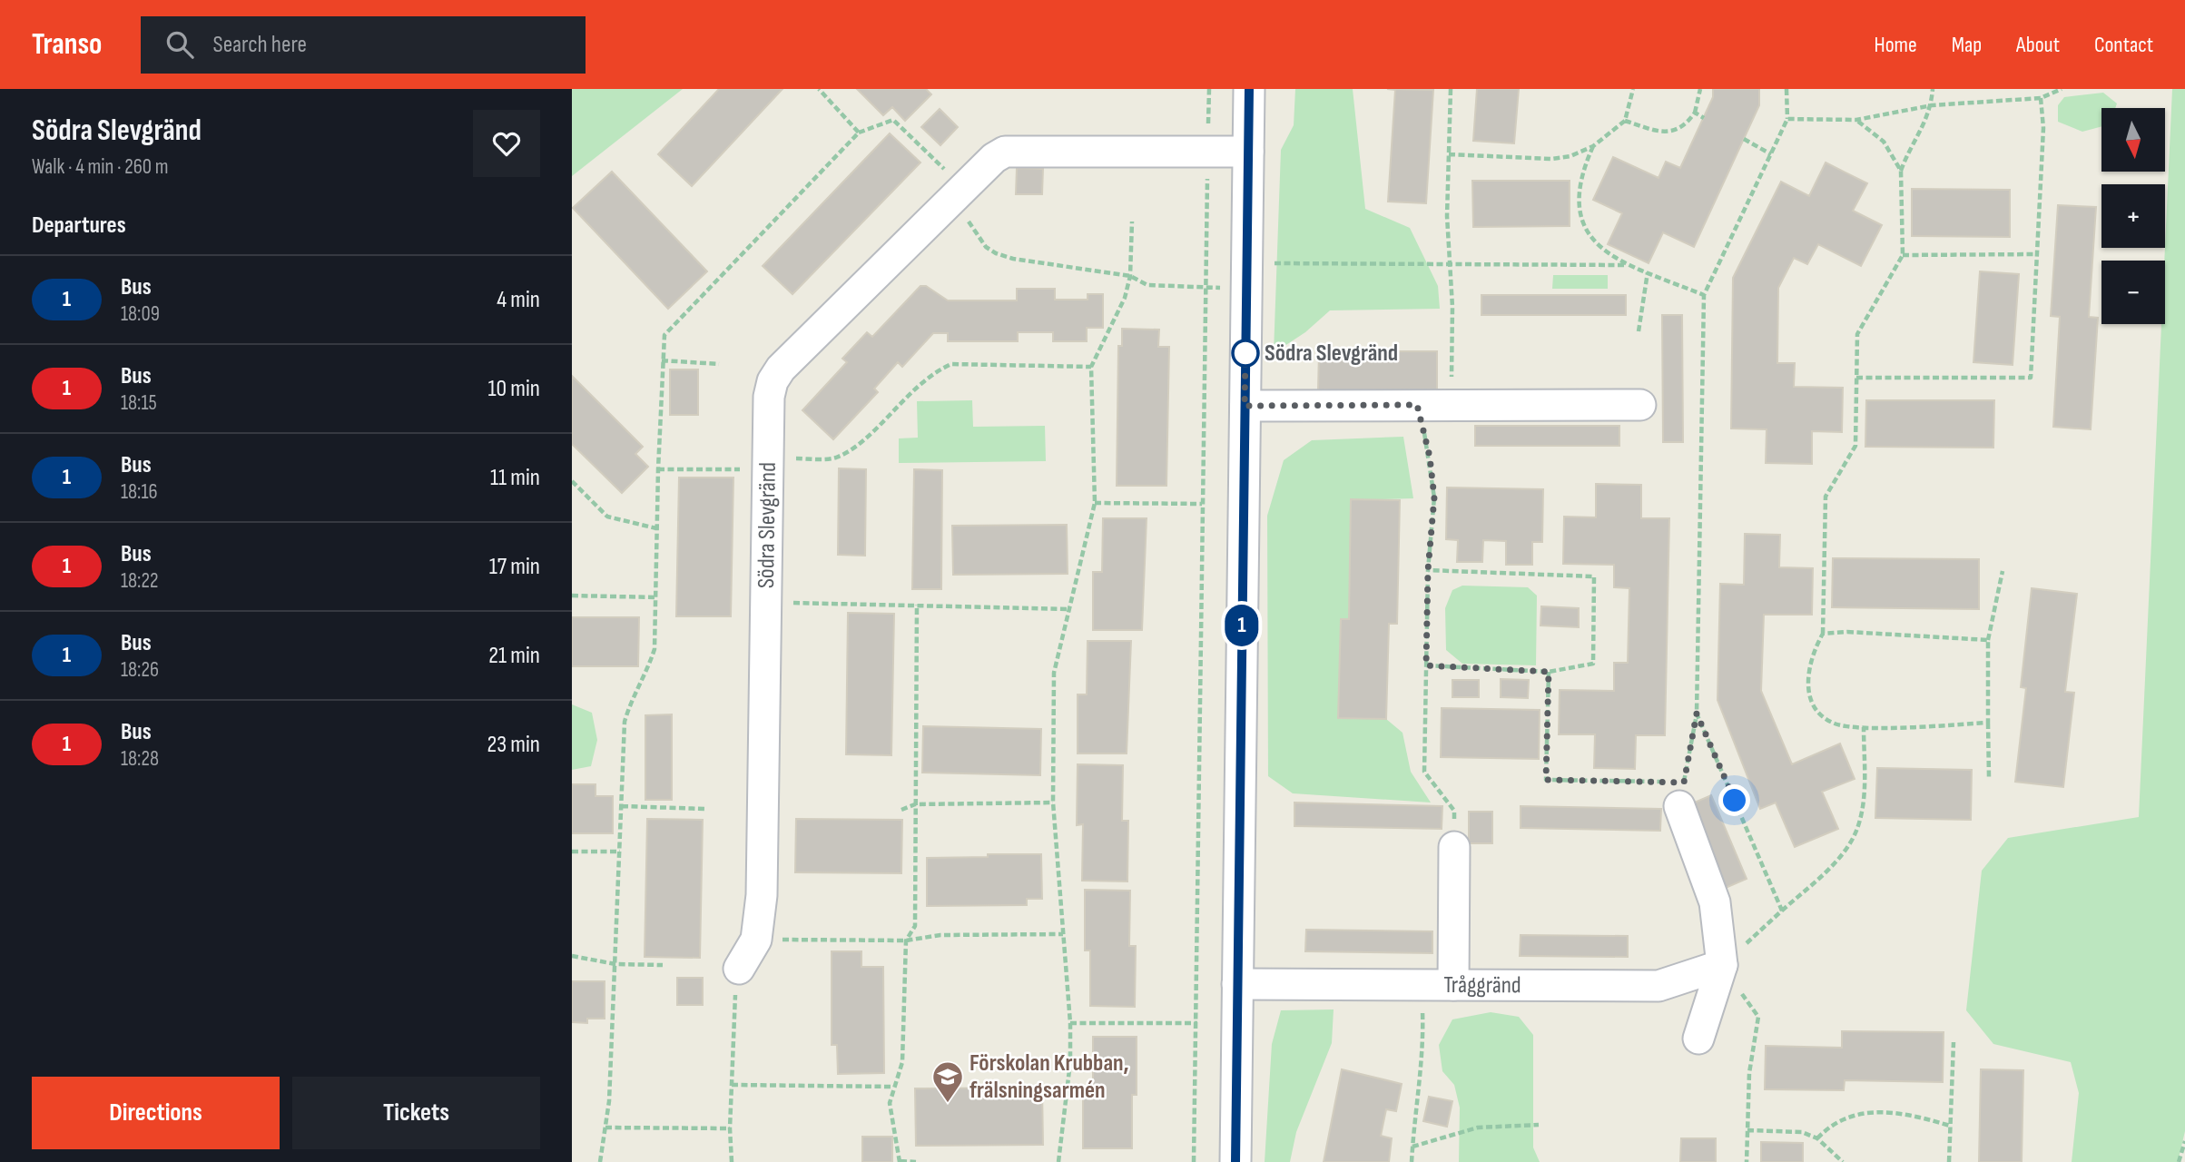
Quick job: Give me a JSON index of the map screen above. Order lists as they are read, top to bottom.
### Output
{
  "streets": {
    "street": ["Södra Slevgränd", "Tråggränd"]
  },
  "places": {
    "other": ["Södra Slevgränd"],
    "school or university": ["Förskolan Krubban, frälsningsarmén"]
  },
  "lines": ["bus line 1"],
  "north": "bottom",
  "page": {
    "header": "Transo",
    "search": "Search here",
    "nav": [
      "Home",
      "Map",
      "About",
      "Contact"
    ],
    "heading": [
      ["Södra Slevgränd", "Walk · 4 min · 260 m"],
      "Departures"
    ],
    "on_map": "1",
    "map_buttons": ["+", "−"],
    "list": [
      {
        "mark": "1",
        "name": "Bus",
        "note": "18:09",
        "value": "4 min"
      },
      {
        "mark": "1",
        "name": "Bus",
        "note": "18:15",
        "value": "10 min"
      },
      {
        "mark": "1",
        "name": "Bus",
        "note": "18:16",
        "value": "11 min"
      },
      {
        "mark": "1",
        "name": "Bus",
        "note": "18:22",
        "value": "17 min"
      },
      {
        "mark": "1",
        "name": "Bus",
        "note": "18:26",
        "value": "21 min"
      },
      {
        "mark": "1",
        "name": "Bus",
        "note": "18:28",
        "value": "23 min"
      }
    ],
    "buttons": ["Directions", "Tickets"]
  }
}
